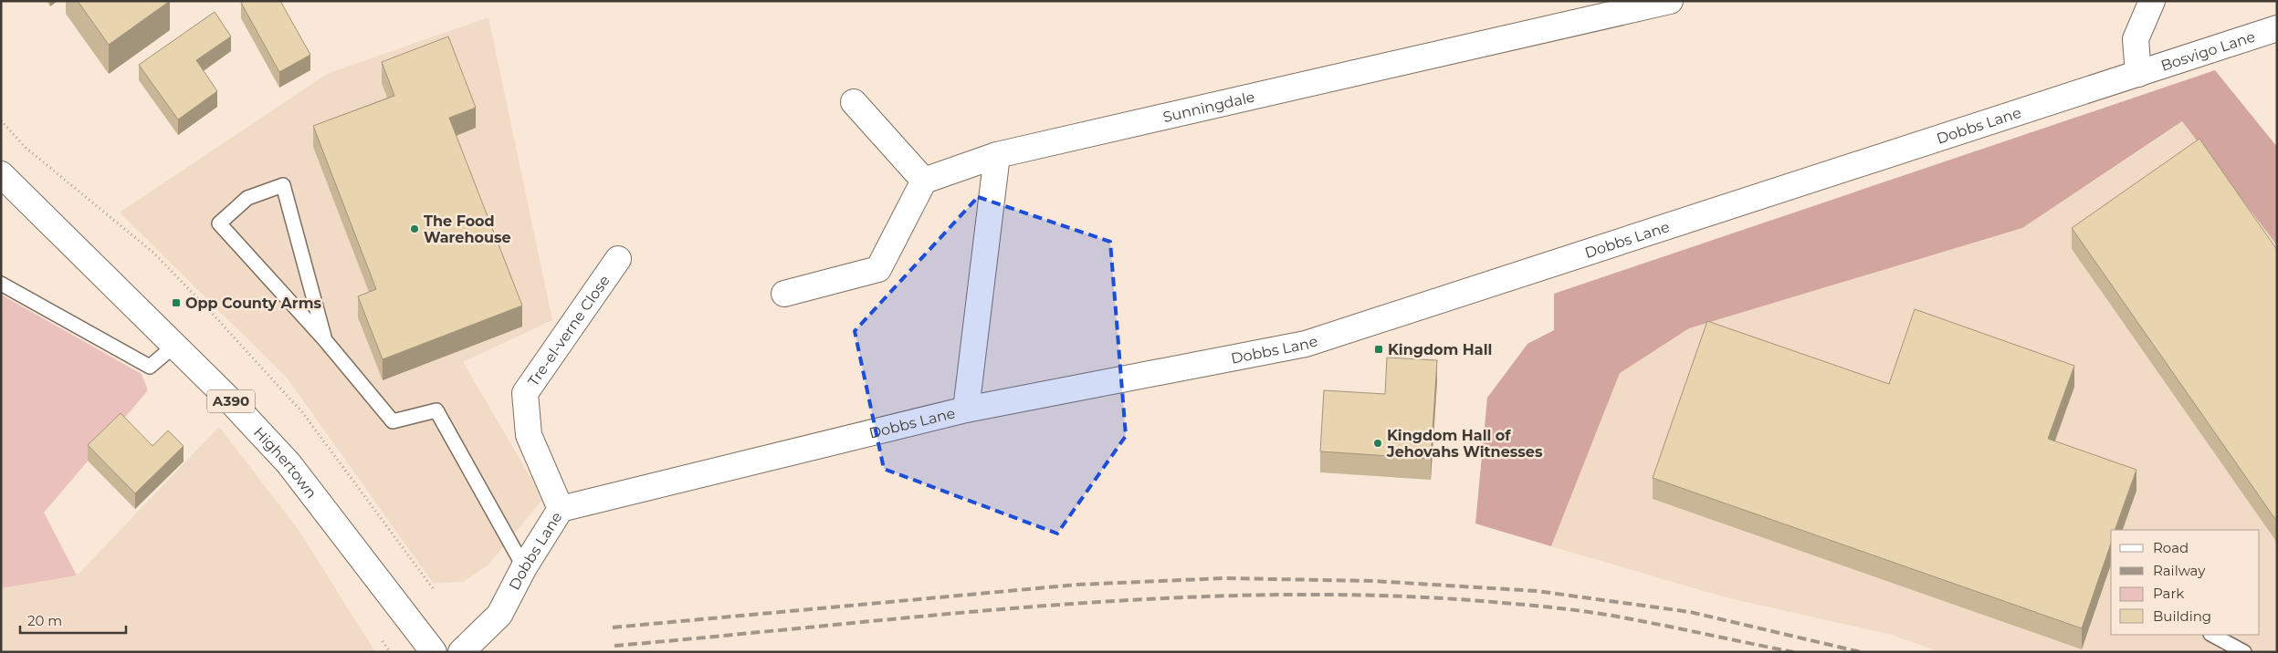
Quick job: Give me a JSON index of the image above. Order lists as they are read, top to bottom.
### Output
{
  "streets": {
    "main road": [
      "Bosvigo Lane",
      "Sunningdale",
      "Dobbs Lane",
      "Tre-el-verne Close",
      "A390",
      "Highertown"
    ]
  },
  "crossings": [
    ["Bosvigo Lane", "Dobbs Lane"],
    ["Dobbs Lane", "Tre-el-verne Close"]
  ],
  "places": {
    "other": ["The Food Warehouse", "Kingdom Hall of Jehovahs Witnesses"],
    "transit": ["Opp County Arms", "Kingdom Hall"]
  },
  "legend": [
    "Road",
    "Railway",
    "Park",
    "Building"
  ],
  "scale_bar": "20 m"
}
